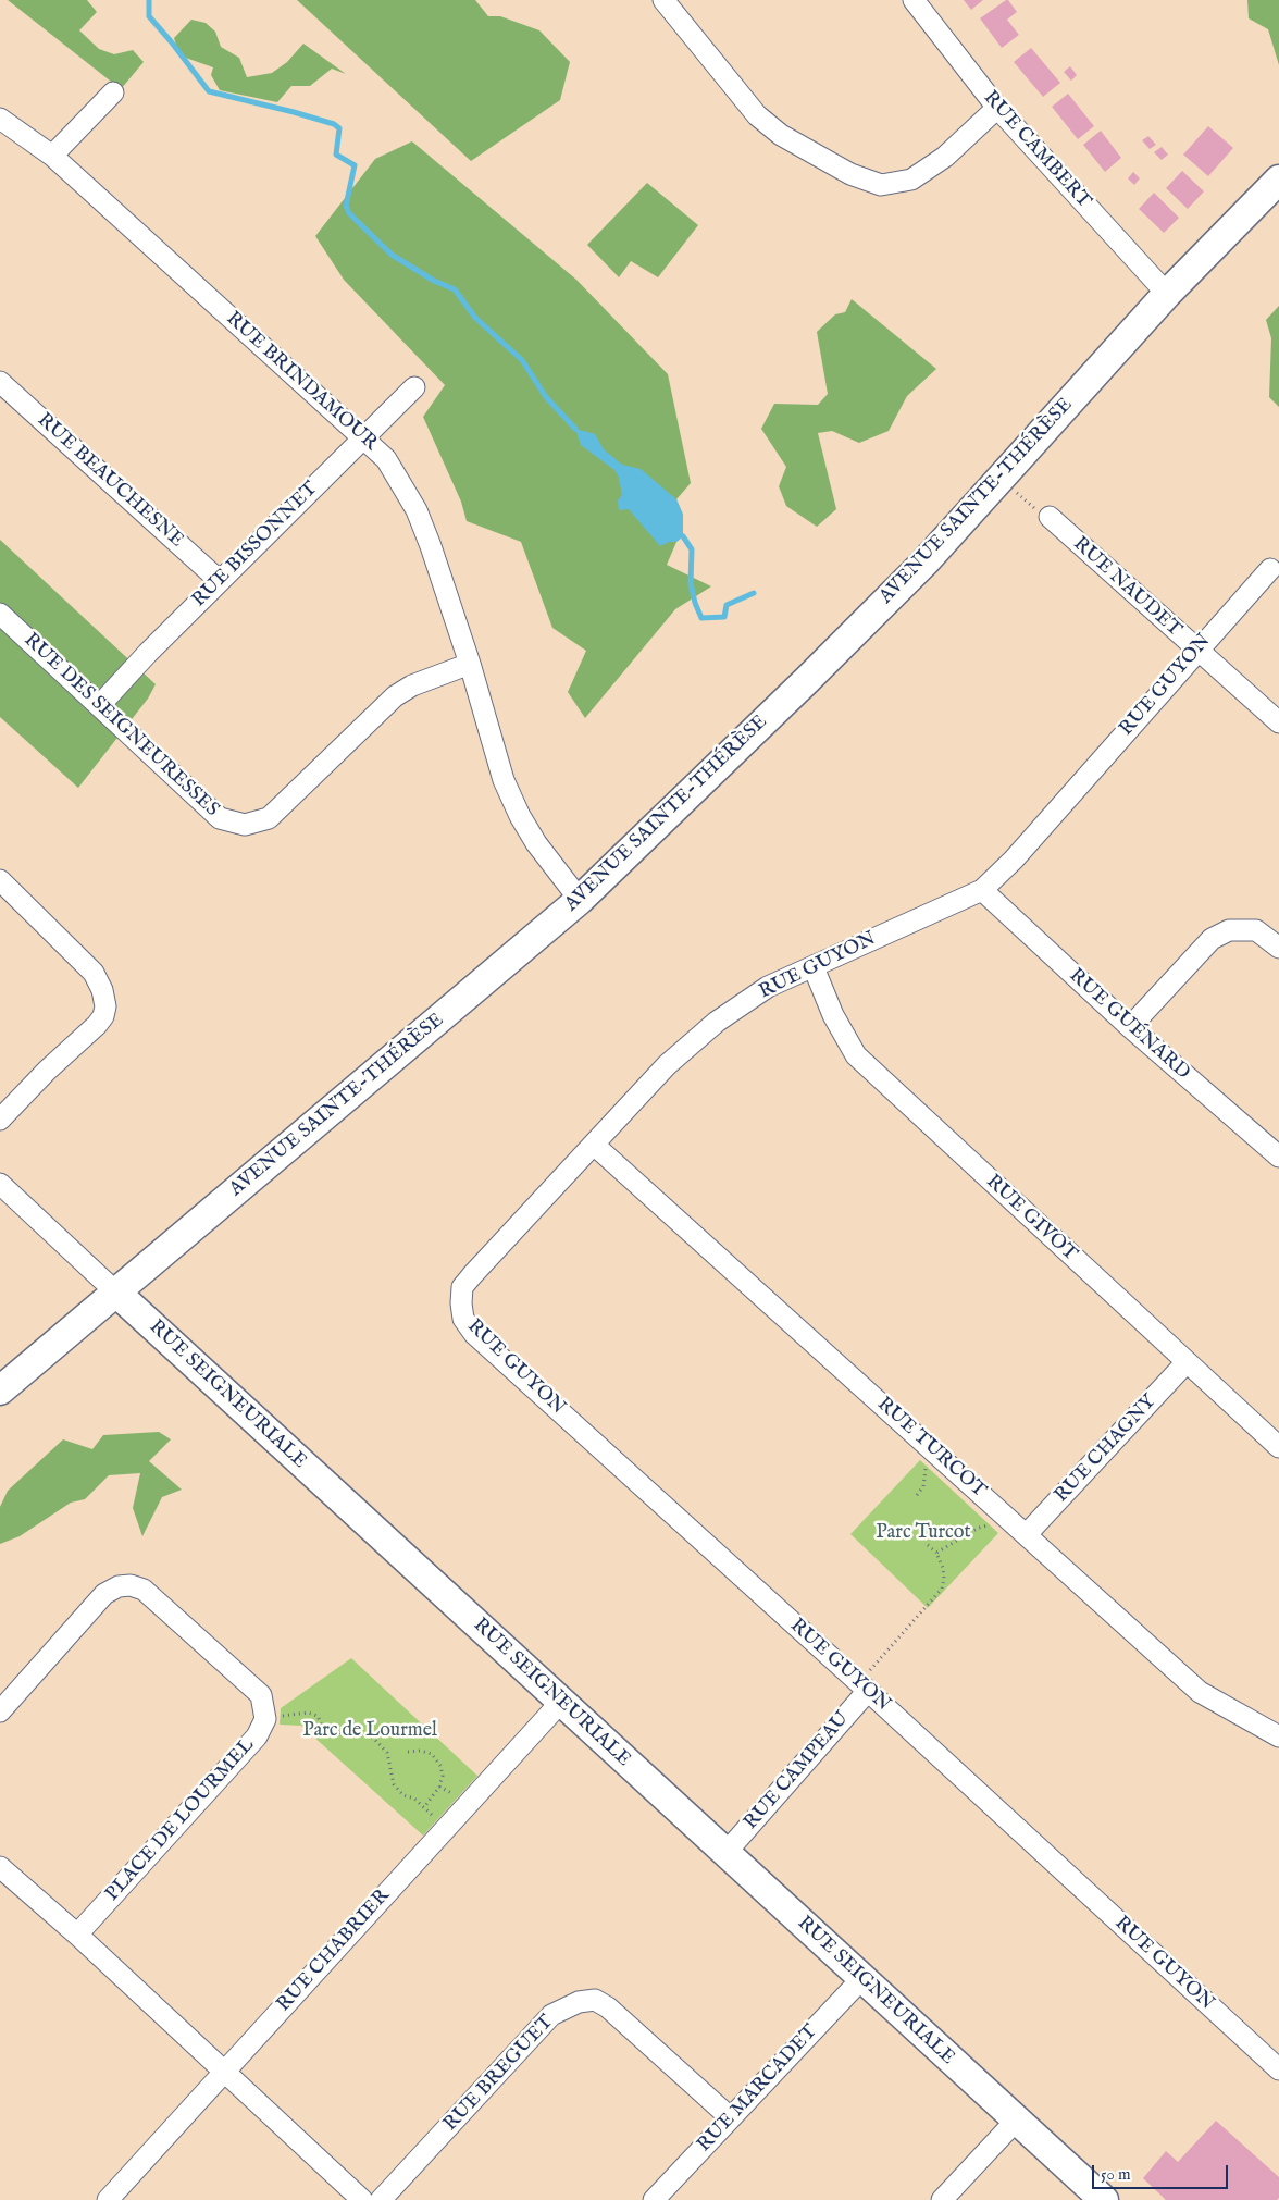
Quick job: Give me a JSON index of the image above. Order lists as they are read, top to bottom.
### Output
{
  "streets": {
    "street": [
      "RUE CAMBERT",
      "RUE BRINDAMOUR",
      "RUE BEAUCHESNE",
      "AVENUE SAINTE-THÉRÈSE",
      "RUE BISSONNET",
      "RUE NAUDET",
      "RUE GUYON",
      "RUE DES SEIGNEURESSES",
      "RUE GUÉNARD",
      "RUE GIVOT",
      "RUE SEIGNEURIALE",
      "RUE TURCOT",
      "RUE CHAGNY",
      "RUE CAMPEAU",
      "PLACE DE LOURMEL",
      "RUE CHABRIER",
      "RUE BREGUET",
      "RUE MARCADET"
    ]
  },
  "crossings": [
    ["RUE CAMBERT", "AVENUE SAINTE-THÉRÈSE"],
    ["RUE BRINDAMOUR", "AVENUE SAINTE-THÉRÈSE"],
    ["RUE BRINDAMOUR", "RUE BISSONNET"],
    ["RUE BRINDAMOUR", "RUE DES SEIGNEURESSES"],
    ["RUE BEAUCHESNE", "RUE BISSONNET"],
    ["AVENUE SAINTE-THÉRÈSE", "RUE SEIGNEURIALE"],
    ["RUE BISSONNET", "RUE DES SEIGNEURESSES"],
    ["RUE NAUDET", "RUE GUYON"],
    ["RUE GUYON", "RUE GUÉNARD"],
    ["RUE GUYON", "RUE GIVOT"],
    ["RUE GUYON", "RUE TURCOT"],
    ["RUE GUYON", "RUE CAMPEAU"],
    ["RUE GIVOT", "RUE CHAGNY"],
    ["RUE SEIGNEURIALE", "RUE CAMPEAU"],
    ["RUE SEIGNEURIALE", "RUE CHABRIER"],
    ["RUE SEIGNEURIALE", "RUE MARCADET"],
    ["RUE TURCOT", "RUE CHAGNY"],
    ["RUE BREGUET", "RUE MARCADET"]
  ],
  "parks": ["Parc Turcot", "Parc de Lourmel"],
  "scale_bar": "50 m"
}
